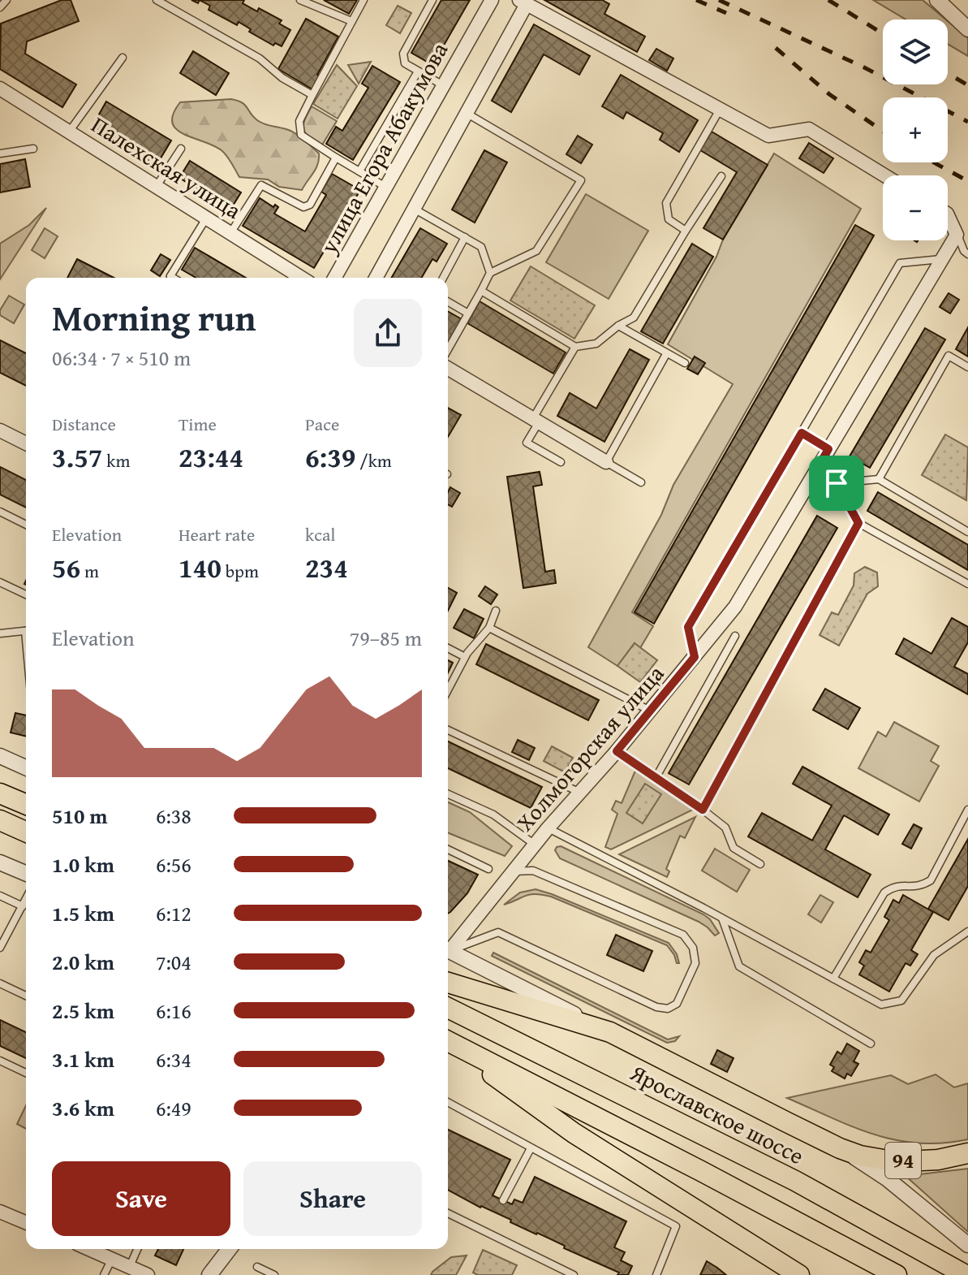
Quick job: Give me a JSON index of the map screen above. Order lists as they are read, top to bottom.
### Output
{
  "streets": {
    "main road": ["Ярославское шоссе", "94"],
    "street": ["улица Егора Абакумова", "Палехская улица", "Холмогорская улица"]
  },
  "page": {
    "map_buttons": ["+", "−"],
    "heading": ["Morning run", "06:34 · 7 × 510 m"],
    "stats": [
      ["Distance", "3.57 km"],
      ["Time", "23:44"],
      ["Pace", "6:39 /km"],
      ["Elevation", "56 m"],
      ["Heart rate", "140 bpm"],
      ["kcal", "234"]
    ],
    "chart": ["Elevation", "79–85 m"],
    "list": [
      {
        "name": "510 m",
        "note": "6:38"
      },
      {
        "name": "1.0 km",
        "note": "6:56"
      },
      {
        "name": "1.5 km",
        "note": "6:12"
      },
      {
        "name": "2.0 km",
        "note": "7:04"
      },
      {
        "name": "2.5 km",
        "note": "6:16"
      },
      {
        "name": "3.1 km",
        "note": "6:34"
      },
      {
        "name": "3.6 km",
        "note": "6:49"
      }
    ],
    "buttons": ["Save", "Share"]
  }
}
